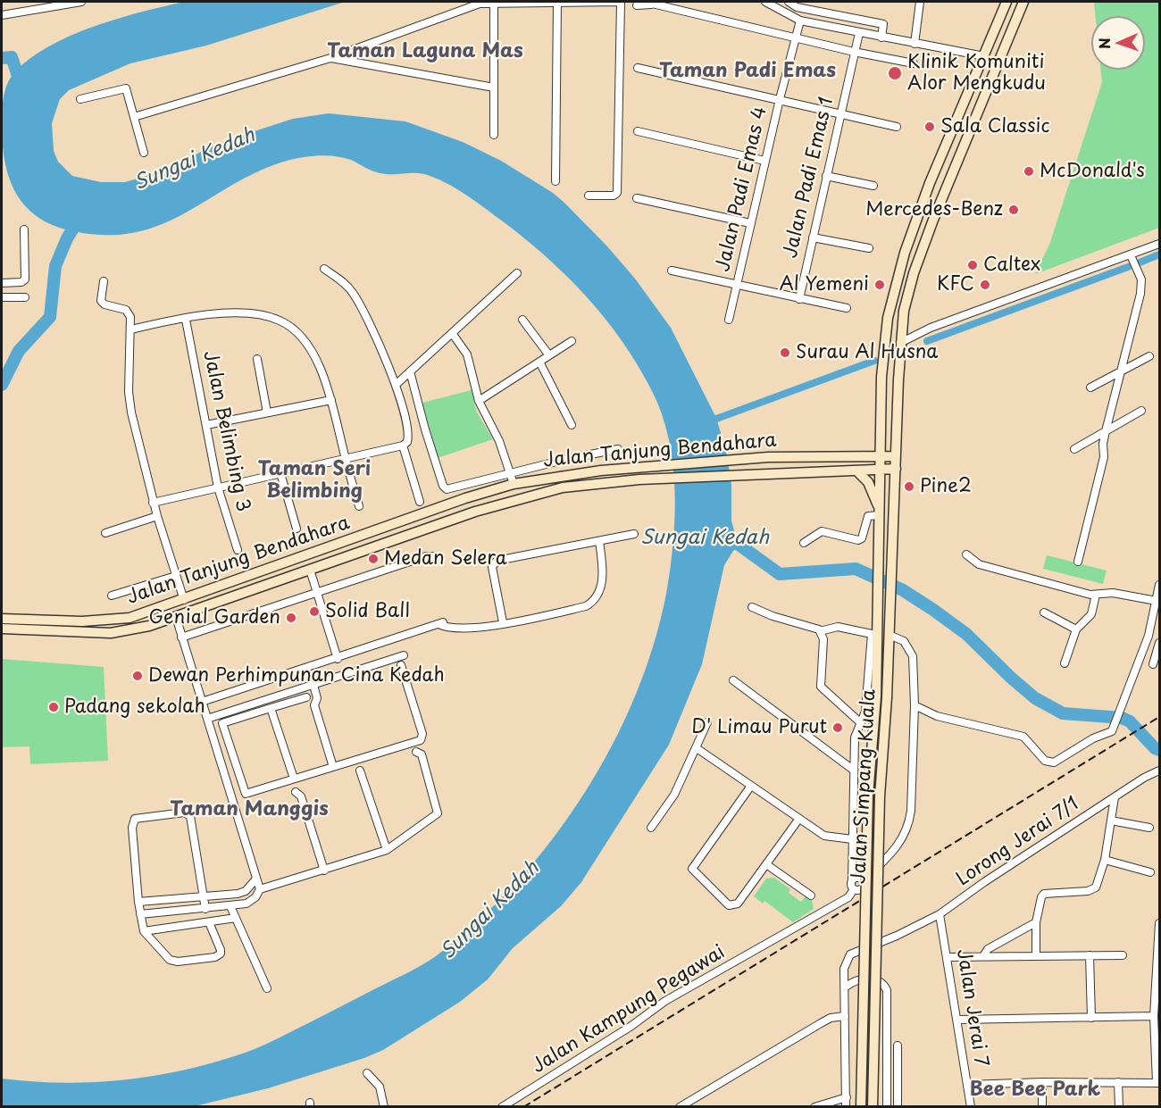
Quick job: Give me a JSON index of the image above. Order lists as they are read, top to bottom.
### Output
{
  "streets": {
    "main road": ["Jalan Tanjung Bendahara", "Jalan Simpang Kuala"],
    "street": [
      "Jalan Padi Emas 1",
      "Jalan Padi Emas 4",
      "Jalan Belimbing 3",
      "Lorong Jerai 7/1",
      "Jalan Jerai 7",
      "Jalan Kampung Pegawai"
    ]
  },
  "crossings": [
    ["Jalan Tanjung Bendahara", "Jalan Simpang Kuala"],
    ["Lorong Jerai 7/1", "Jalan Jerai 7"]
  ],
  "districts": [
    "Taman Laguna Mas",
    "Taman Padi Emas",
    "Taman Seri Belimbing",
    "Taman Manggis",
    "Bee Bee Park"
  ],
  "water": ["Sungai Kedah"],
  "places": [
    "Klinik Komuniti Alor Mengkudu",
    "Sala Classic",
    "McDonald's",
    "Mercedes-Benz",
    "Caltex",
    "Al Yemeni",
    "KFC",
    "Surau Al Husna",
    "Pine2",
    "Medan Selera",
    "Solid Ball",
    "Genial Garden",
    "Dewan Perhimpunan Cina Kedah",
    "Padang sekolah",
    "D' Limau Purut"
  ],
  "north": "left"
}
